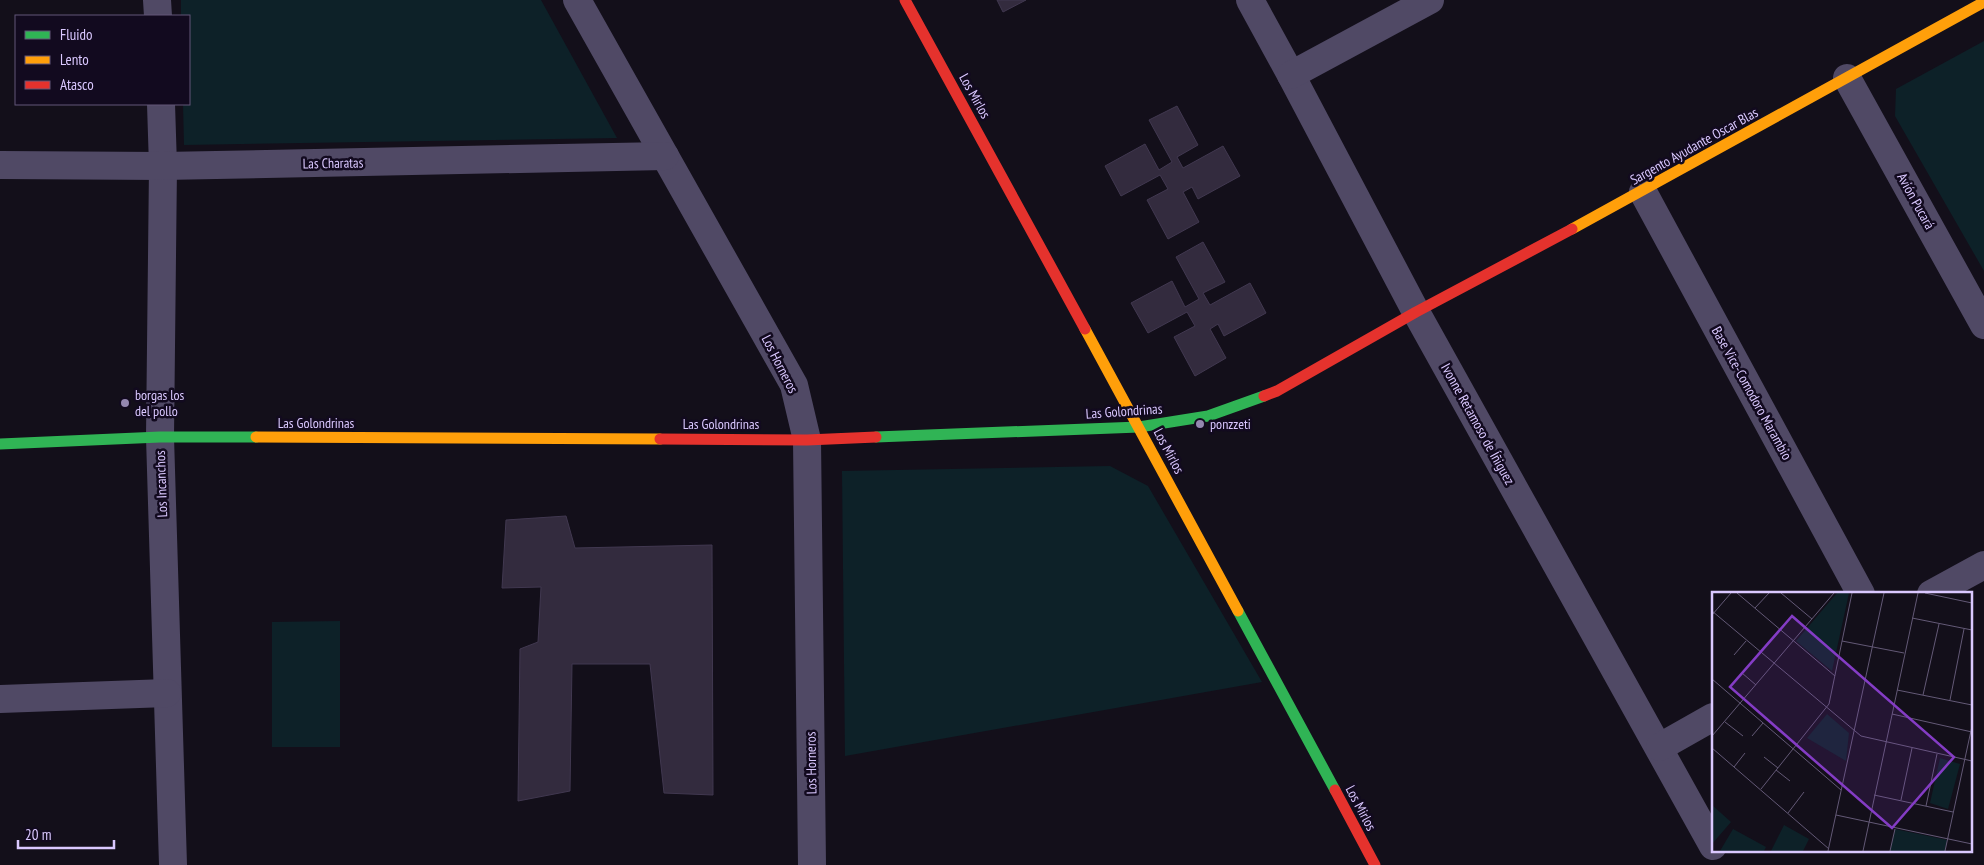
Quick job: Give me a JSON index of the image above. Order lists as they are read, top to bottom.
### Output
{
  "streets": {
    "street": [
      "Los Mirlos",
      "Sargento Ayudante Oscar Blas",
      "Las Charatas",
      "Avión Pucará",
      "Los Horneros",
      "Base Vice-Comodoro Marambio",
      "Las Golondrinas",
      "Ivonne Retamoso de Íñiguez",
      "Los Incanchos"
    ]
  },
  "crossings": [
    ["Los Mirlos", "Las Golondrinas"],
    ["Sargento Ayudante Oscar Blas", "Avión Pucará"],
    ["Sargento Ayudante Oscar Blas", "Base Vice-Comodoro Marambio"],
    ["Sargento Ayudante Oscar Blas", "Las Golondrinas"],
    ["Sargento Ayudante Oscar Blas", "Ivonne Retamoso de Íñiguez"],
    ["Las Charatas", "Los Horneros"],
    ["Las Charatas", "Los Incanchos"],
    ["Los Horneros", "Las Golondrinas"],
    ["Las Golondrinas", "Ivonne Retamoso de Íñiguez"],
    ["Las Golondrinas", "Los Incanchos"]
  ],
  "places": ["borgas los del pollo", "ponzzeti"],
  "legend": ["Fluido", "Lento", "Atasco"],
  "scale_bar": "20 m"
}
